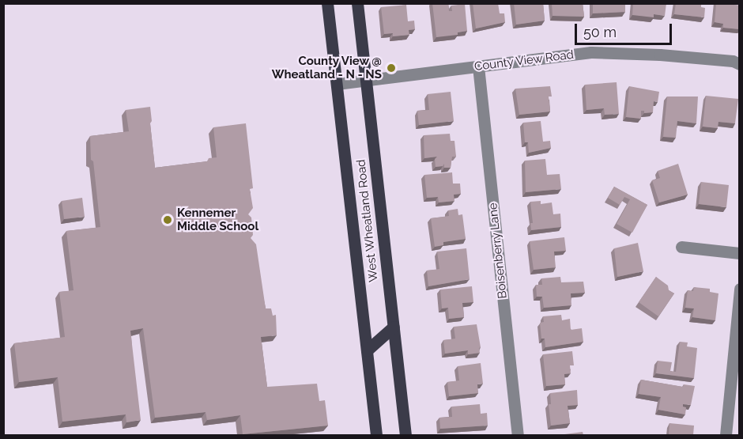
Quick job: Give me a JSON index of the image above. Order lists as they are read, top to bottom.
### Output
{
  "streets": {
    "main road": ["West Wheatland Road"],
    "street": ["County View Road", "Boisenberry Lane"]
  },
  "crossings": [
    ["County View Road", "West Wheatland Road"],
    ["County View Road", "Boisenberry Lane"]
  ],
  "places": ["County View @ Wheatland - N - NS", "Kennemer Middle School"],
  "scale_bar": "50 m"
}
